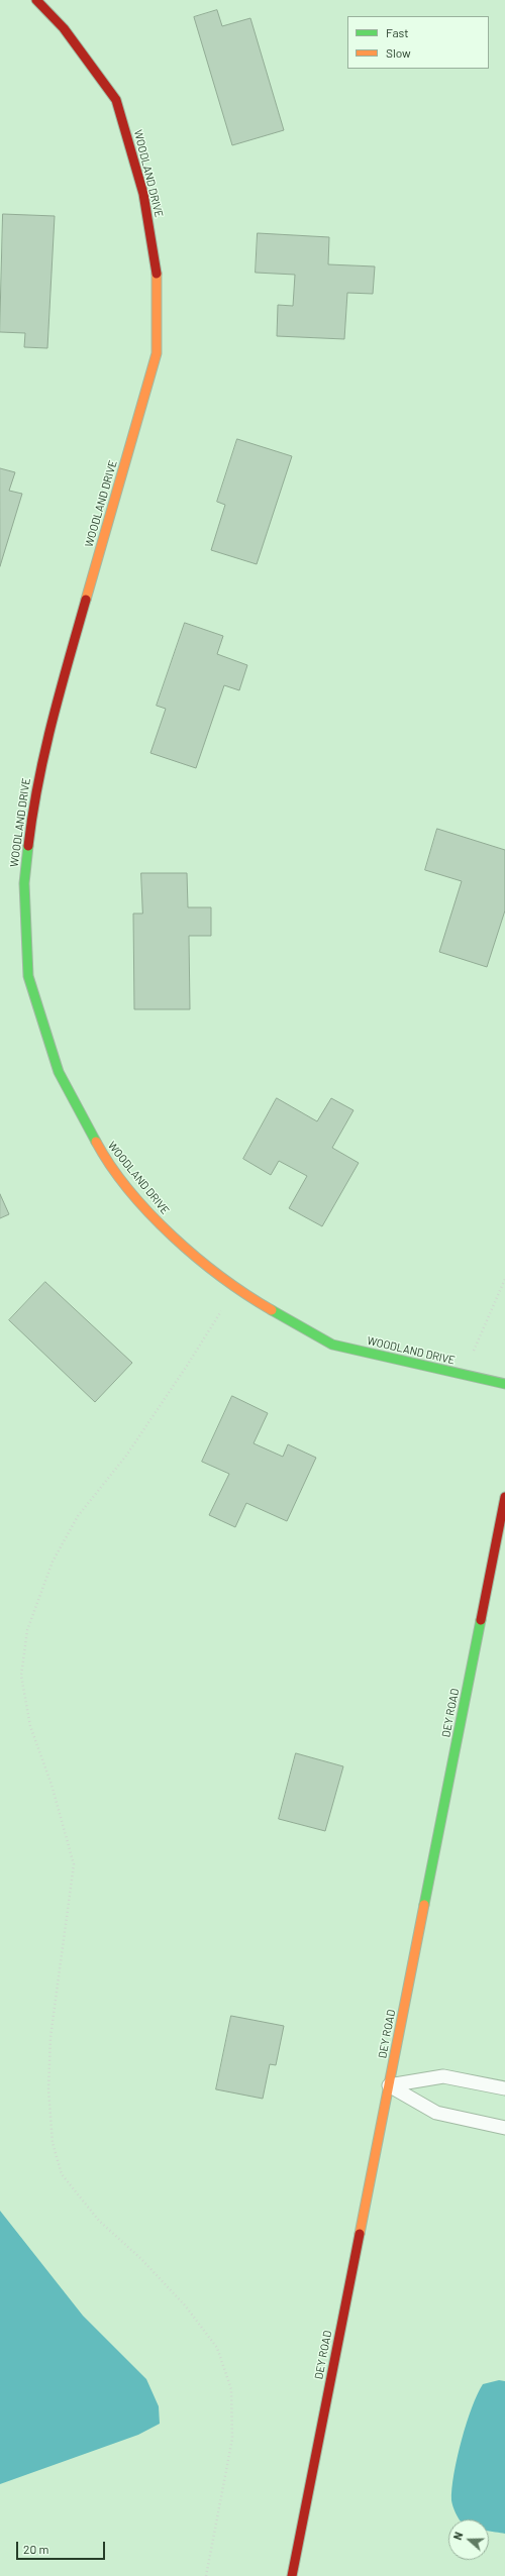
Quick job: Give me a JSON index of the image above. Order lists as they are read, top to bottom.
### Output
{
  "streets": {
    "street": ["WOODLAND DRIVE", "DEY ROAD"]
  },
  "legend": ["Fast", "Slow"],
  "scale_bar": "20 m",
  "north": "left"
}
